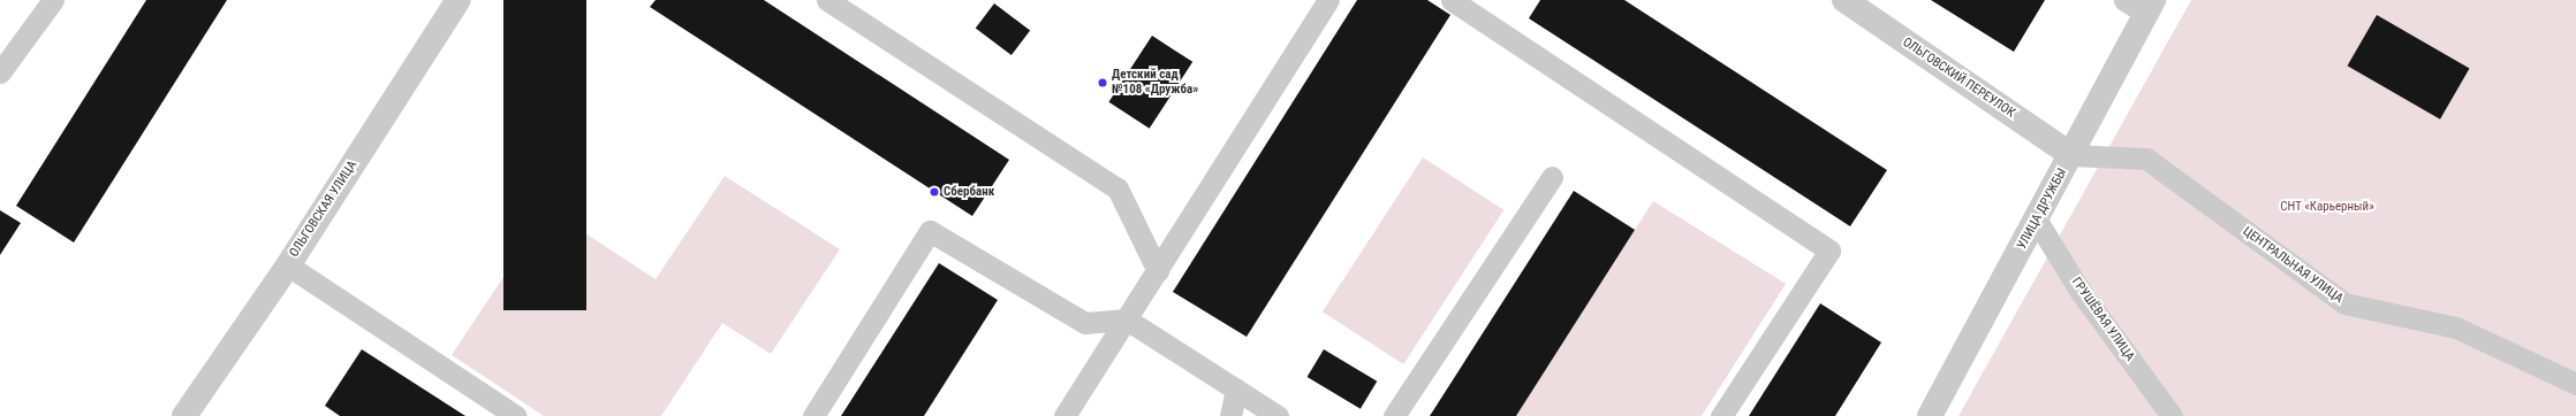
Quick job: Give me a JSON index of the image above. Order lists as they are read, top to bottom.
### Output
{
  "streets": {
    "street": ["ОЛЬГОВСКИЙ ПЕРЕУЛОК", "ОЛЬГОВСКАЯ УЛИЦА", "УЛИЦА ДРУЖБЫ"],
    "lane": ["ЦЕНТРАЛЬНАЯ УЛИЦА", "ГРУШЁВАЯ УЛИЦА"]
  },
  "crossings": [
    ["ОЛЬГОВСКИЙ ПЕРЕУЛОК", "УЛИЦА ДРУЖБЫ"],
    ["ОЛЬГОВСКИЙ ПЕРЕУЛОК", "ЦЕНТРАЛЬНАЯ УЛИЦА"],
    ["УЛИЦА ДРУЖБЫ", "ЦЕНТРАЛЬНАЯ УЛИЦА"],
    ["УЛИЦА ДРУЖБЫ", "ГРУШЁВАЯ УЛИЦА"]
  ],
  "parks": ["СНТ «Карьерный»"],
  "places": ["Детский сад №108 «Дружба»", "Сбербанк"]
}
